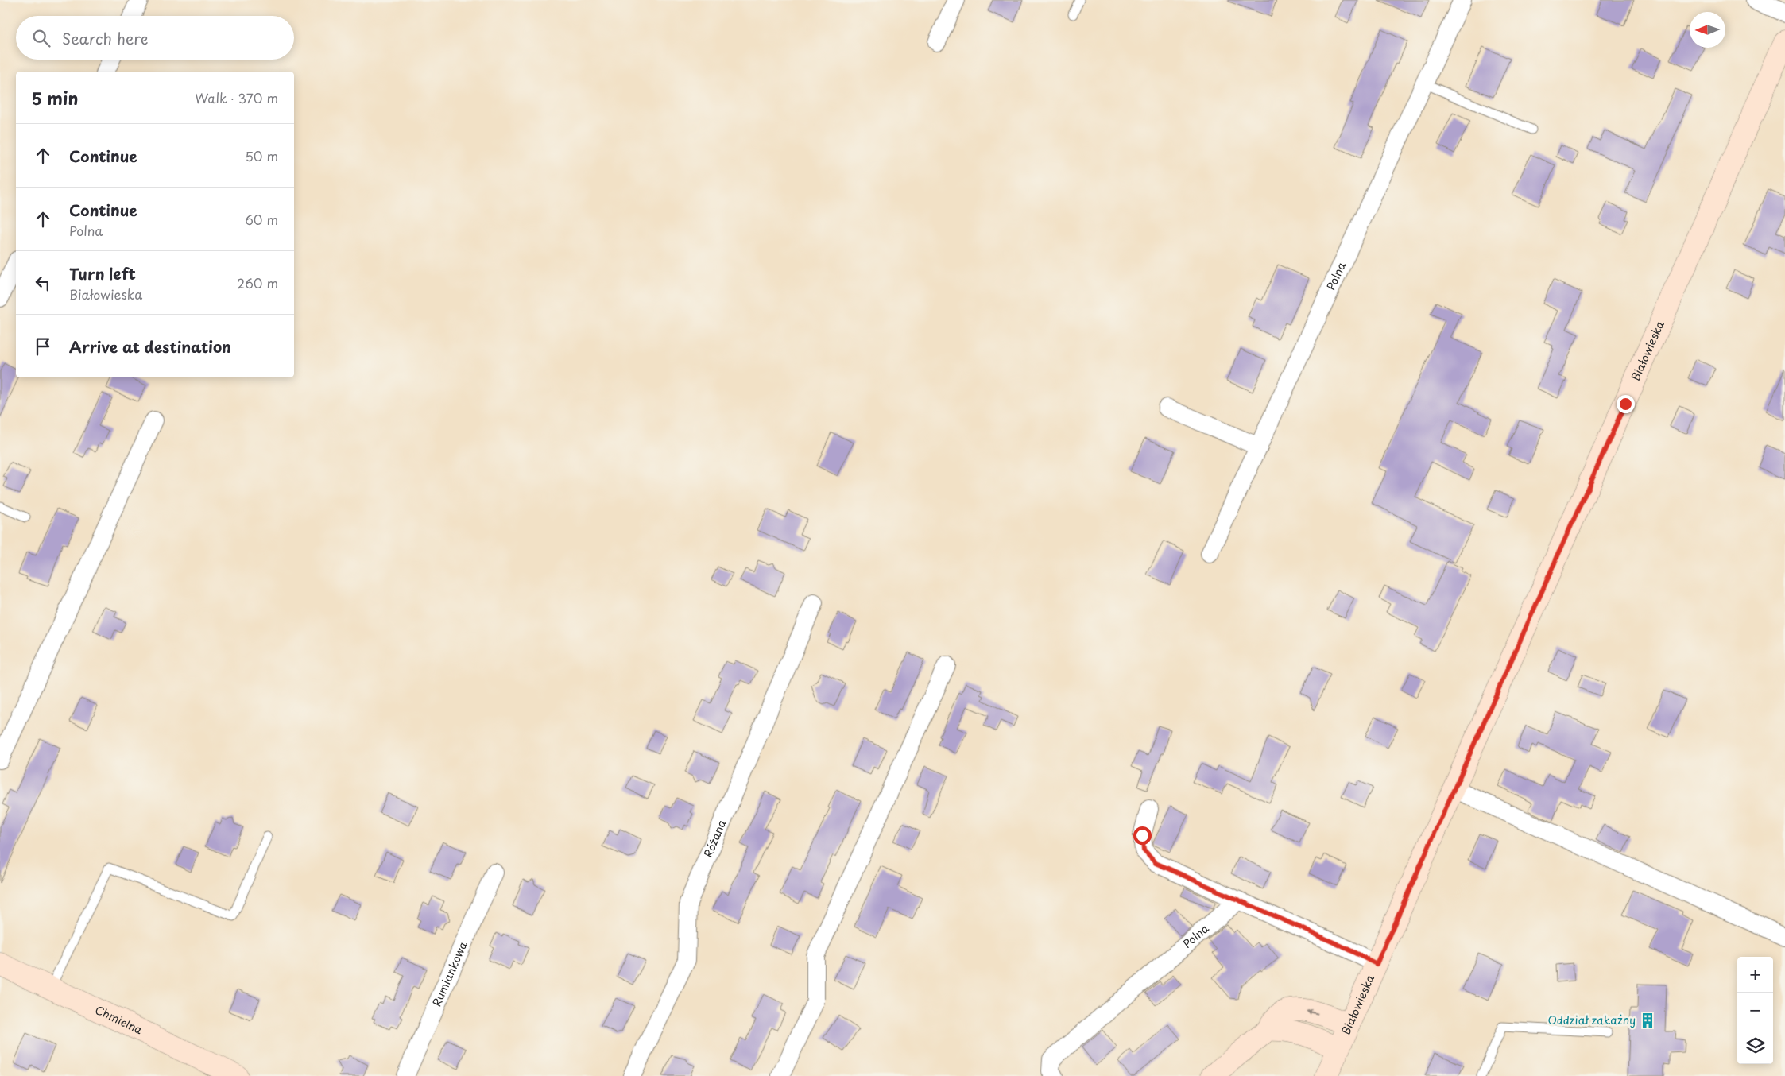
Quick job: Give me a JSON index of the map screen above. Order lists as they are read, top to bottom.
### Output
{
  "streets": {
    "main road": ["Białowieska", "Chmielna"],
    "street": ["Polna", "Różana", "Rumiankowa"]
  },
  "places": {
    "building": ["Oddział zakaźny"]
  },
  "north": "left",
  "page": {
    "search": "Search here",
    "heading": ["5 min", "Walk · 370 m"],
    "list": [
      ["Continue", "50 m"],
      ["Continue", "Polna", "60 m"],
      ["Turn left", "Białowieska", "260 m"],
      "Arrive at destination"
    ],
    "map_buttons": ["+", "−"]
  }
}
